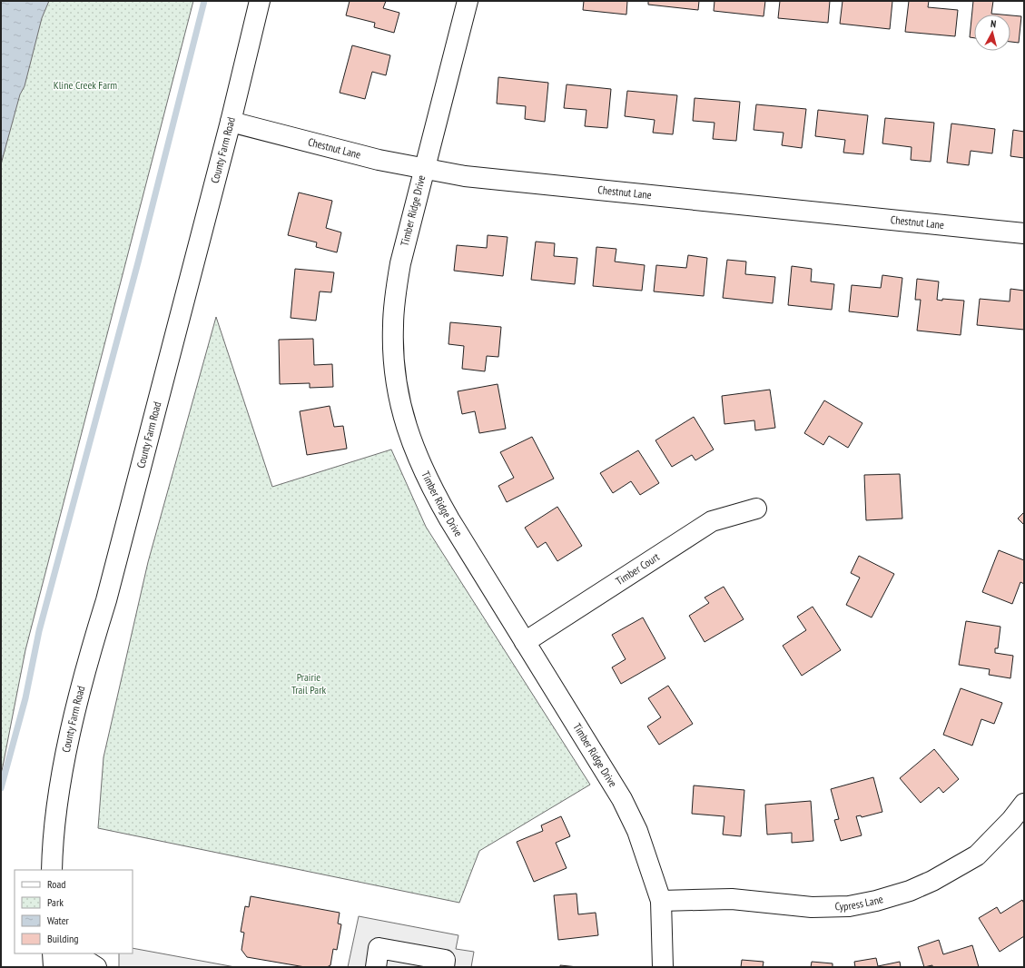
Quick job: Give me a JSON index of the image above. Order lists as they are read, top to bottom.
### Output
{
  "streets": {
    "street": [
      "Chestnut Lane",
      "County Farm Road",
      "Timber Ridge Drive",
      "Timber Court",
      "Cypress Lane"
    ]
  },
  "crossings": [
    ["Chestnut Lane", "County Farm Road"],
    ["Chestnut Lane", "Timber Ridge Drive"],
    ["Timber Ridge Drive", "Timber Court"],
    ["Timber Ridge Drive", "Cypress Lane"]
  ],
  "parks": ["Kline Creek Farm", "Prairie Trail Park"],
  "legend": [
    "Road",
    "Park",
    "Water",
    "Building"
  ],
  "north": "top"
}
